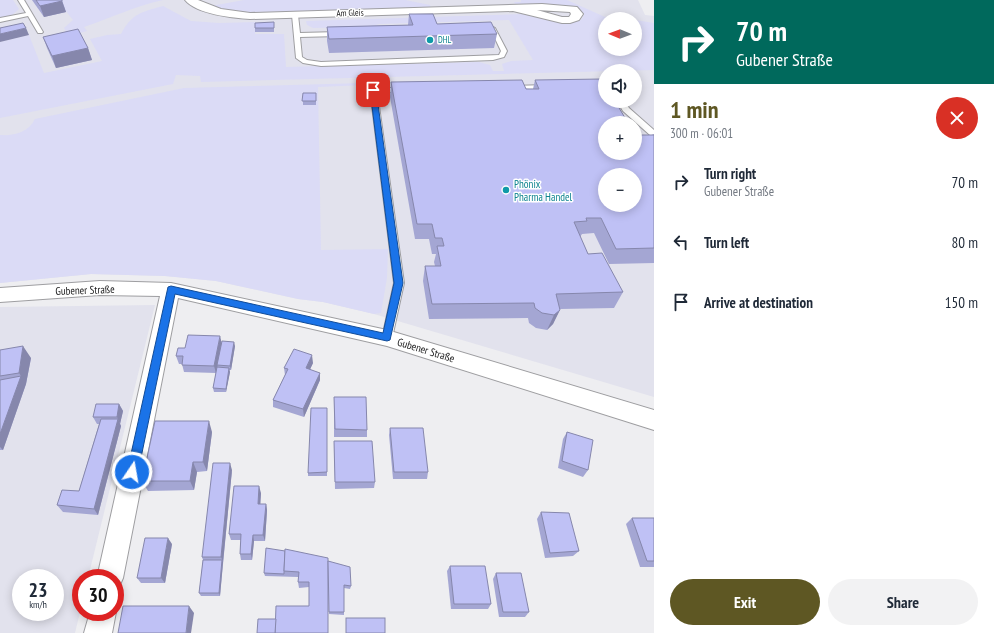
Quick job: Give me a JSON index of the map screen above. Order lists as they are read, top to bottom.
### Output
{
  "streets": {
    "street": ["Am Gleis", "Gubener Straße"]
  },
  "places": ["DHL", "Phönix Pharma Handel"],
  "north": "left",
  "page": {
    "turn": ["70 m", "Gubener Straße"],
    "map_buttons": ["+", "−"],
    "heading": ["1 min", "300 m · 06:01"],
    "list": [
      {
        "name": "Turn right",
        "note": "Gubener Straße",
        "value": "70 m"
      },
      {
        "name": "Turn left",
        "value": "80 m"
      },
      {
        "name": "Arrive at destination",
        "value": "150 m"
      }
    ],
    "speed": "23 km/h",
    "limit": "30",
    "buttons": ["Exit", "Share"]
  }
}
